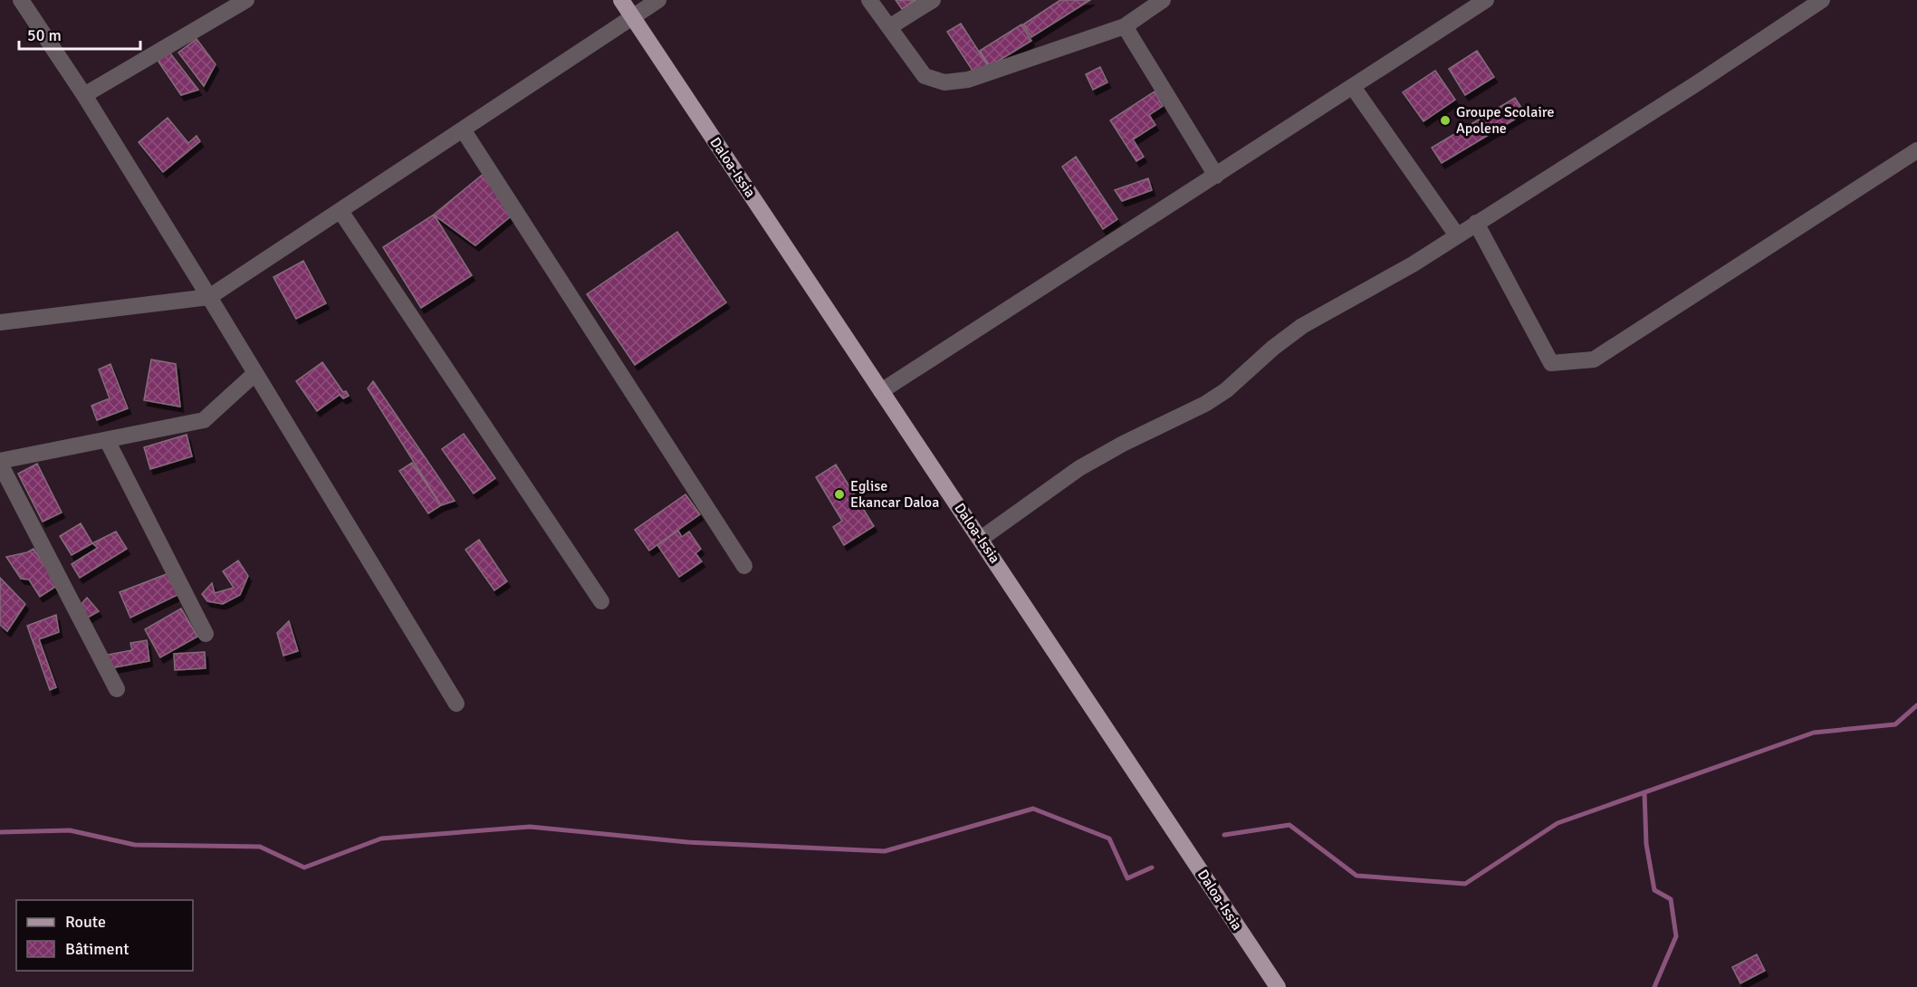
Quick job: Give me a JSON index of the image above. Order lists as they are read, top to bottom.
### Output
{
  "streets": {
    "main road": ["Daloa-Issia"]
  },
  "places": ["Groupe Scolaire Apolene", "Eglise Ekancar Daloa"],
  "legend": ["Route", "Bâtiment"],
  "scale_bar": "50 m"
}
